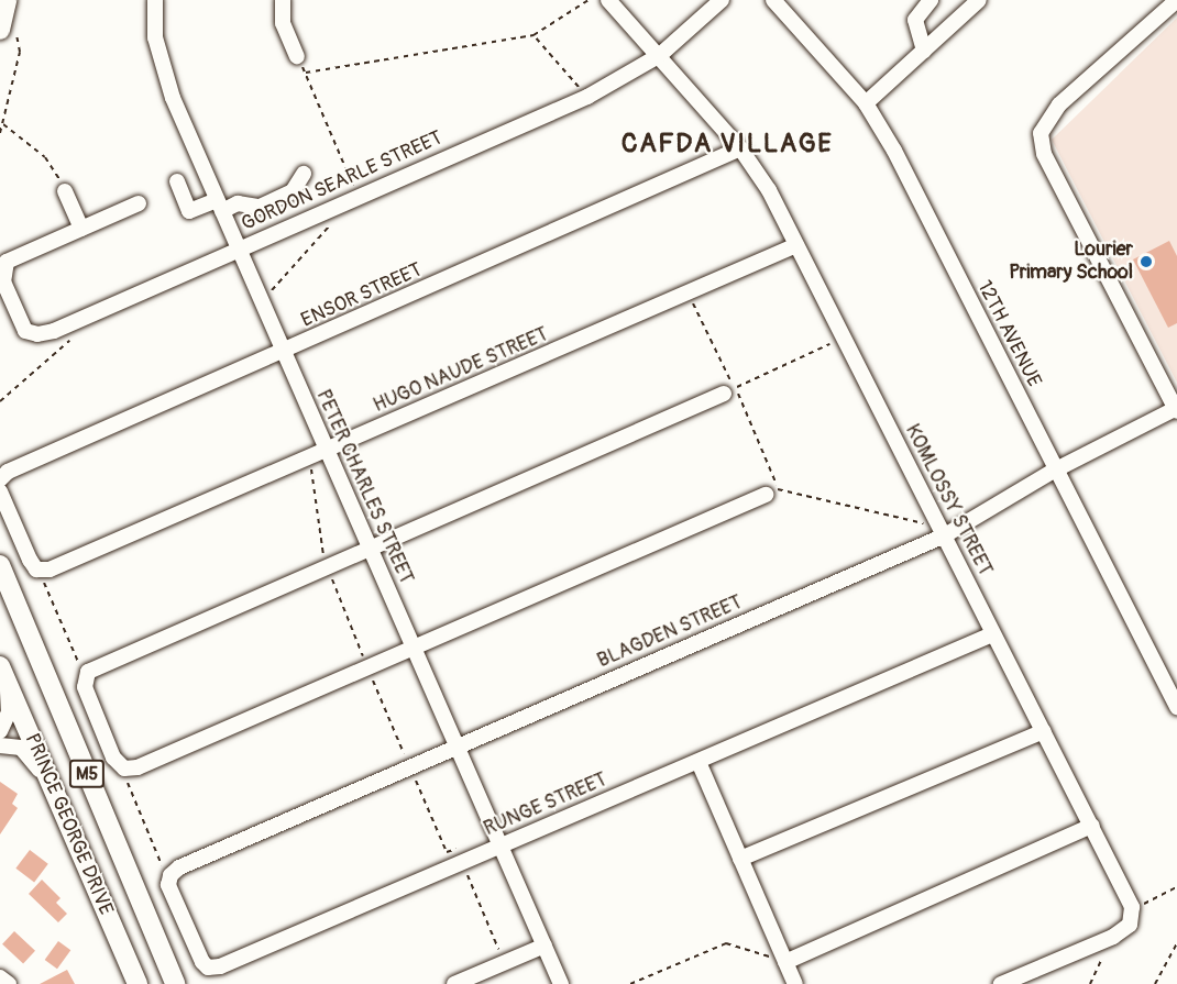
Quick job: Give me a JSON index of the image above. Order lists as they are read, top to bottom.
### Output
{
  "streets": {
    "main road": ["M5", "PRINCE GEORGE DRIVE"],
    "street": [
      "GORDON SEARLE STREET",
      "ENSOR STREET",
      "12TH AVENUE",
      "HUGO NAUDE STREET",
      "PETER CHARLES STREET",
      "KOMLOSSY STREET",
      "BLAGDEN STREET",
      "RUNGE STREET"
    ]
  },
  "crossings": [
    ["GORDON SEARLE STREET", "PETER CHARLES STREET"],
    ["GORDON SEARLE STREET", "KOMLOSSY STREET"],
    ["ENSOR STREET", "PETER CHARLES STREET"],
    ["ENSOR STREET", "KOMLOSSY STREET"],
    ["12TH AVENUE", "BLAGDEN STREET"],
    ["HUGO NAUDE STREET", "PETER CHARLES STREET"],
    ["HUGO NAUDE STREET", "KOMLOSSY STREET"],
    ["PETER CHARLES STREET", "BLAGDEN STREET"],
    ["PETER CHARLES STREET", "RUNGE STREET"],
    ["KOMLOSSY STREET", "BLAGDEN STREET"],
    ["KOMLOSSY STREET", "RUNGE STREET"],
    ["BLAGDEN STREET", "RUNGE STREET"]
  ],
  "districts": ["CAFDA VILLAGE"],
  "places": ["Lourier Primary School"]
}
